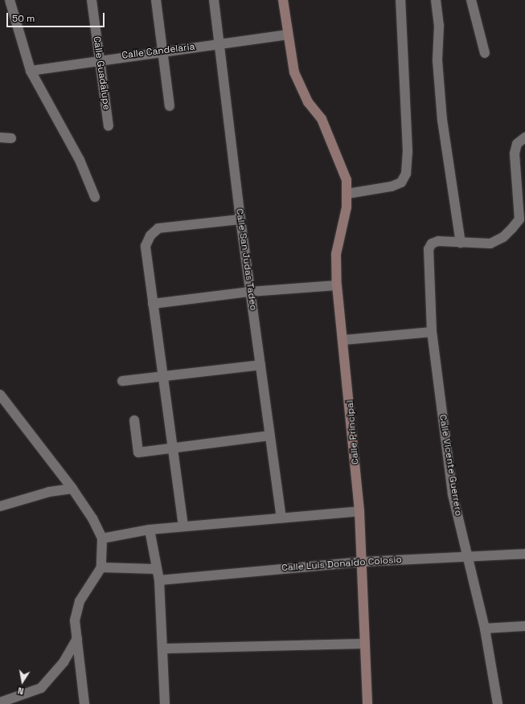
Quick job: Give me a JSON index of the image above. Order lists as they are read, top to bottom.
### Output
{
  "streets": {
    "street": [
      "Calle Candelaria",
      "Calle Guadalupe",
      "Calle San Judas Tadeo",
      "Calle Principal",
      "Calle Vicente Guerrero",
      "Calle Luis Donaldo Colosio"
    ]
  },
  "crossings": [
    ["Calle Candelaria", "Calle Guadalupe"],
    ["Calle Candelaria", "Calle San Judas Tadeo"],
    ["Calle Candelaria", "Calle Principal"],
    ["Calle Principal", "Calle Luis Donaldo Colosio"],
    ["Calle Vicente Guerrero", "Calle Luis Donaldo Colosio"]
  ],
  "scale_bar": "50 m",
  "north": "bottom"
}
